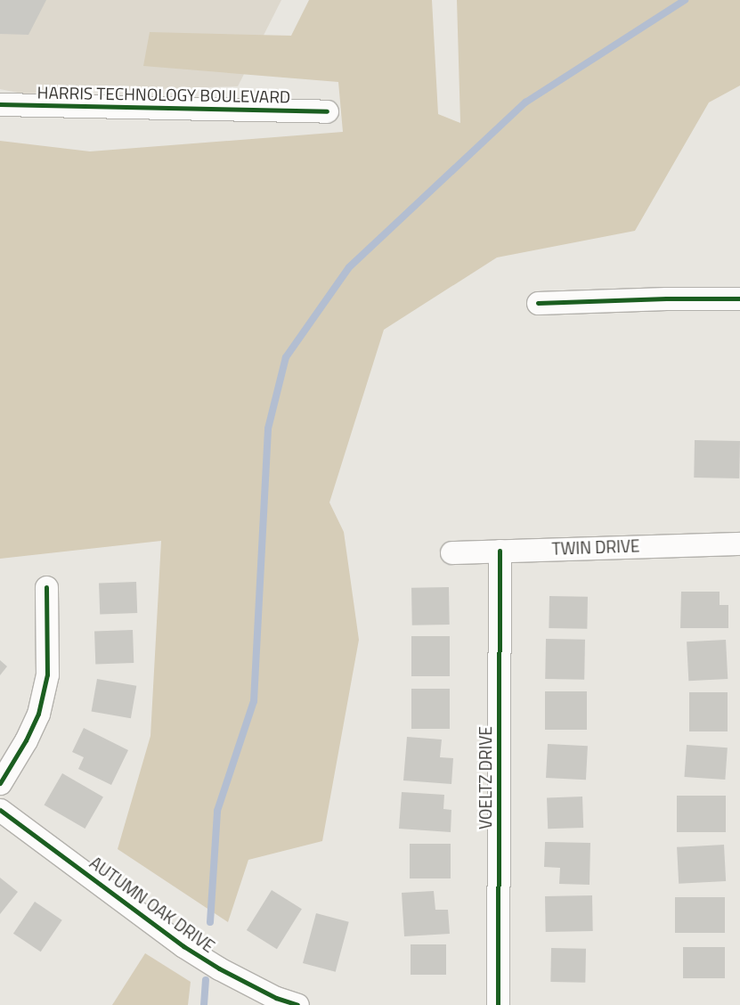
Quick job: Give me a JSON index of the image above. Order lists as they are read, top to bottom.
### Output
{
  "streets": {
    "street": [
      "HARRIS TECHNOLOGY BOULEVARD",
      "TWIN DRIVE",
      "VOELTZ DRIVE",
      "AUTUMN OAK DRIVE"
    ]
  },
  "crossings": [
    ["TWIN DRIVE", "VOELTZ DRIVE"]
  ]
}
